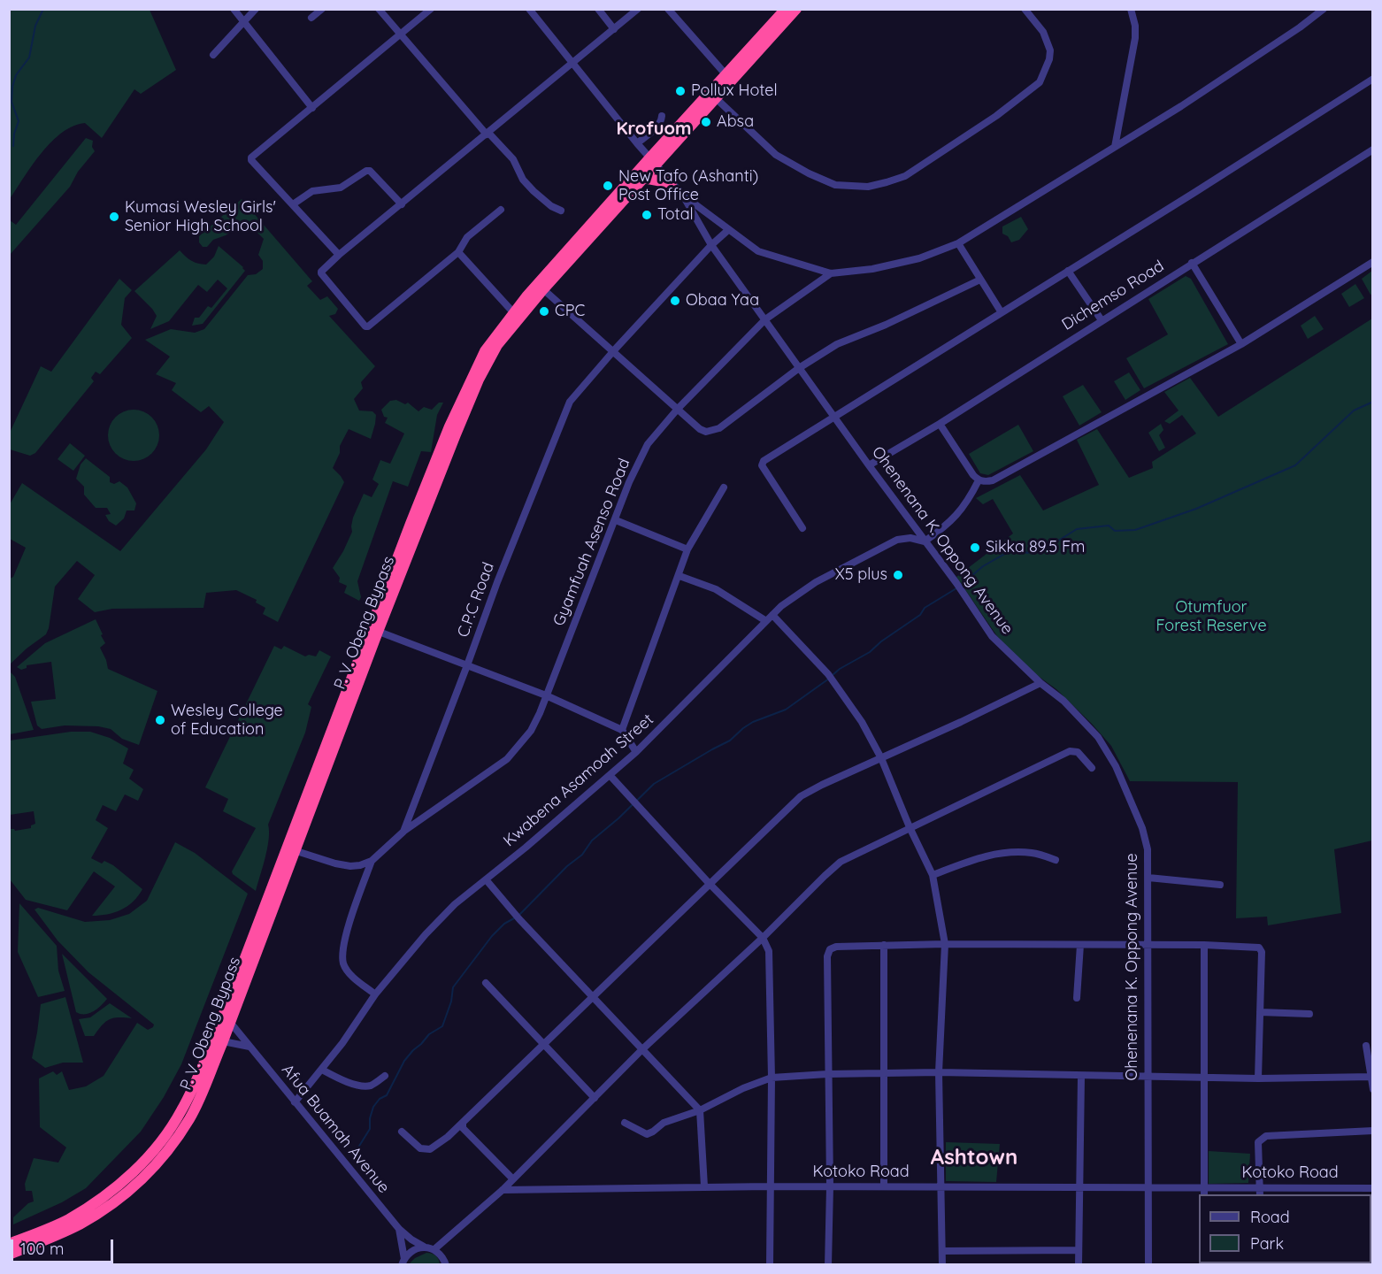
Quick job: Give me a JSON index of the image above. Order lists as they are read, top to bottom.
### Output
{
  "streets": {
    "highway": ["P. V. Obeng Bypass"],
    "street": [
      "Dichemso Road",
      "Ohenenana K. Oppong Avenue",
      "Gyamfuah Asenso Road",
      "C.P.C Road",
      "Kwabena Asamoah Street",
      "Afua Buamah Avenue",
      "Kotoko Road"
    ]
  },
  "crossings": [
    ["Dichemso Road", "Ohenenana K. Oppong Avenue"],
    ["Ohenenana K. Oppong Avenue", "Gyamfuah Asenso Road"],
    ["Ohenenana K. Oppong Avenue", "C.P.C Road"],
    ["Ohenenana K. Oppong Avenue", "P. V. Obeng Bypass"],
    ["Ohenenana K. Oppong Avenue", "Kwabena Asamoah Street"],
    ["Ohenenana K. Oppong Avenue", "Kotoko Road"],
    ["P. V. Obeng Bypass", "Afua Buamah Avenue"],
    ["Kwabena Asamoah Street", "Afua Buamah Avenue"]
  ],
  "districts": ["Krofuom", "Ashtown"],
  "parks": ["Otumfuor Forest Reserve"],
  "places": [
    "Pollux Hotel",
    "Absa",
    "New Tafo (Ashanti) Post Office",
    "Total",
    "Kumasi Wesley Girls' Senior High School",
    "Obaa Yaa",
    "CPC",
    "Sikka 89.5 Fm",
    "X5 plus",
    "Wesley College of Education"
  ],
  "legend": ["Road", "Park"],
  "scale_bar": "100 m"
}
